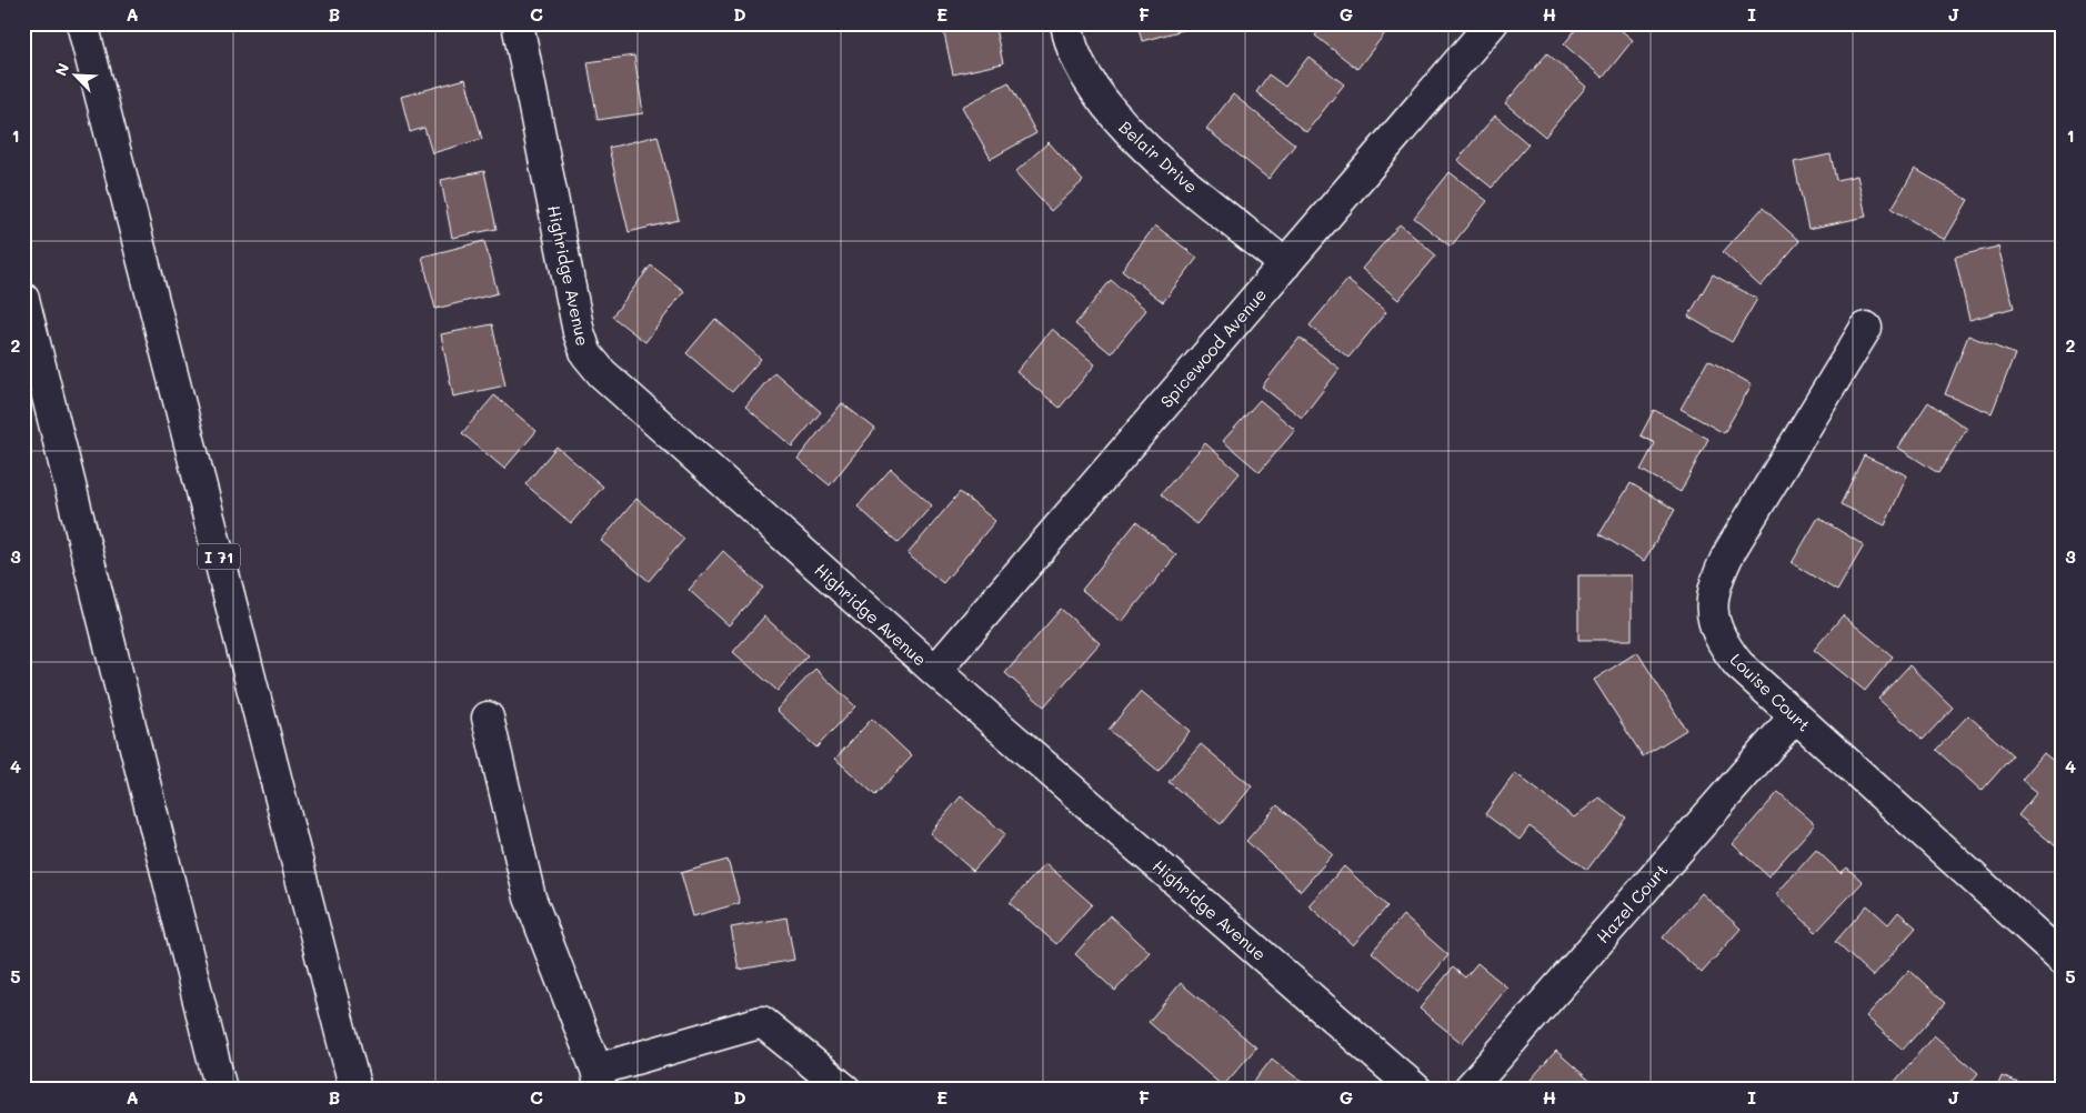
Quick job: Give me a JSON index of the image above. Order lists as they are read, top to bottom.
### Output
{
  "streets": {
    "main road": [
      "Belair Drive",
      "Highridge Avenue",
      "Spicewood Avenue",
      "I 71",
      "Louise Court",
      "Hazel Court"
    ]
  },
  "crossings": [
    ["Belair Drive", "Spicewood Avenue"],
    ["Highridge Avenue", "Spicewood Avenue"],
    ["Louise Court", "Hazel Court"]
  ],
  "north": "top left",
  "grid": {
    "columns": [
      "A",
      "B",
      "C",
      "D",
      "E",
      "F",
      "G",
      "H",
      "I",
      "J"
    ],
    "rows": [
      "1",
      "2",
      "3",
      "4",
      "5"
    ]
  }
}
